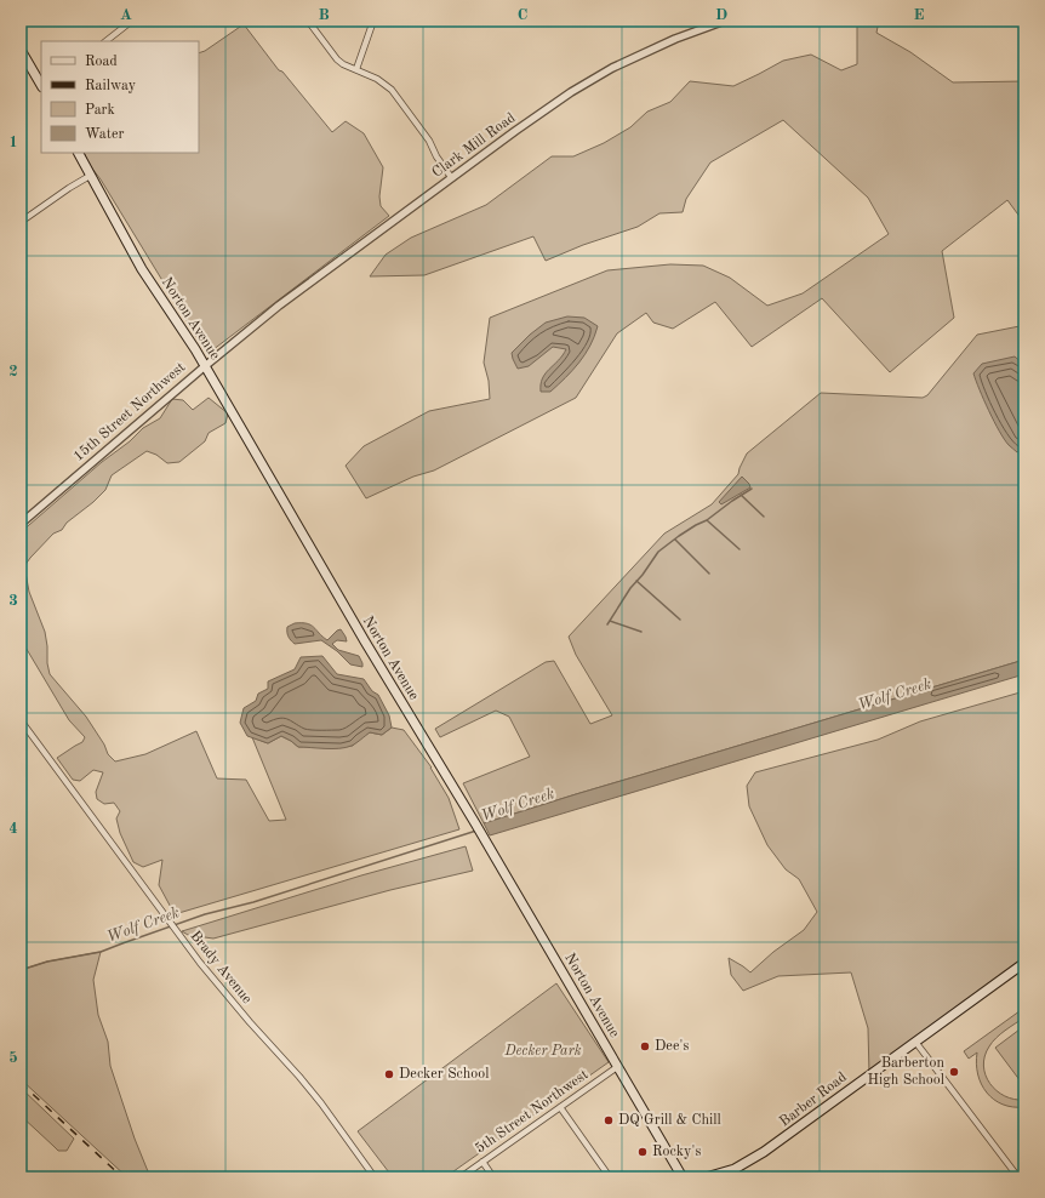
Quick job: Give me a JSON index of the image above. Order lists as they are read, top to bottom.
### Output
{
  "streets": {
    "main road": ["Norton Avenue", "Barber Road"],
    "street": [
      "Clark Mill Road",
      "15th Street Northwest",
      "Brady Avenue",
      "5th Street Northwest"
    ]
  },
  "crossings": [
    ["Clark Mill Road", "15th Street Northwest"],
    ["Norton Avenue", "15th Street Northwest"],
    ["Norton Avenue", "5th Street Northwest"]
  ],
  "water": ["Wolf Creek"],
  "parks": ["Decker Park"],
  "places": [
    "Dee's",
    "Barberton High School",
    "Decker School",
    "DQ Grill & Chill",
    "Rocky's"
  ],
  "legend": [
    "Road",
    "Railway",
    "Park",
    "Water"
  ],
  "grid": {
    "columns": [
      "A",
      "B",
      "C",
      "D",
      "E"
    ],
    "rows": [
      "1",
      "2",
      "3",
      "4",
      "5"
    ]
  }
}
